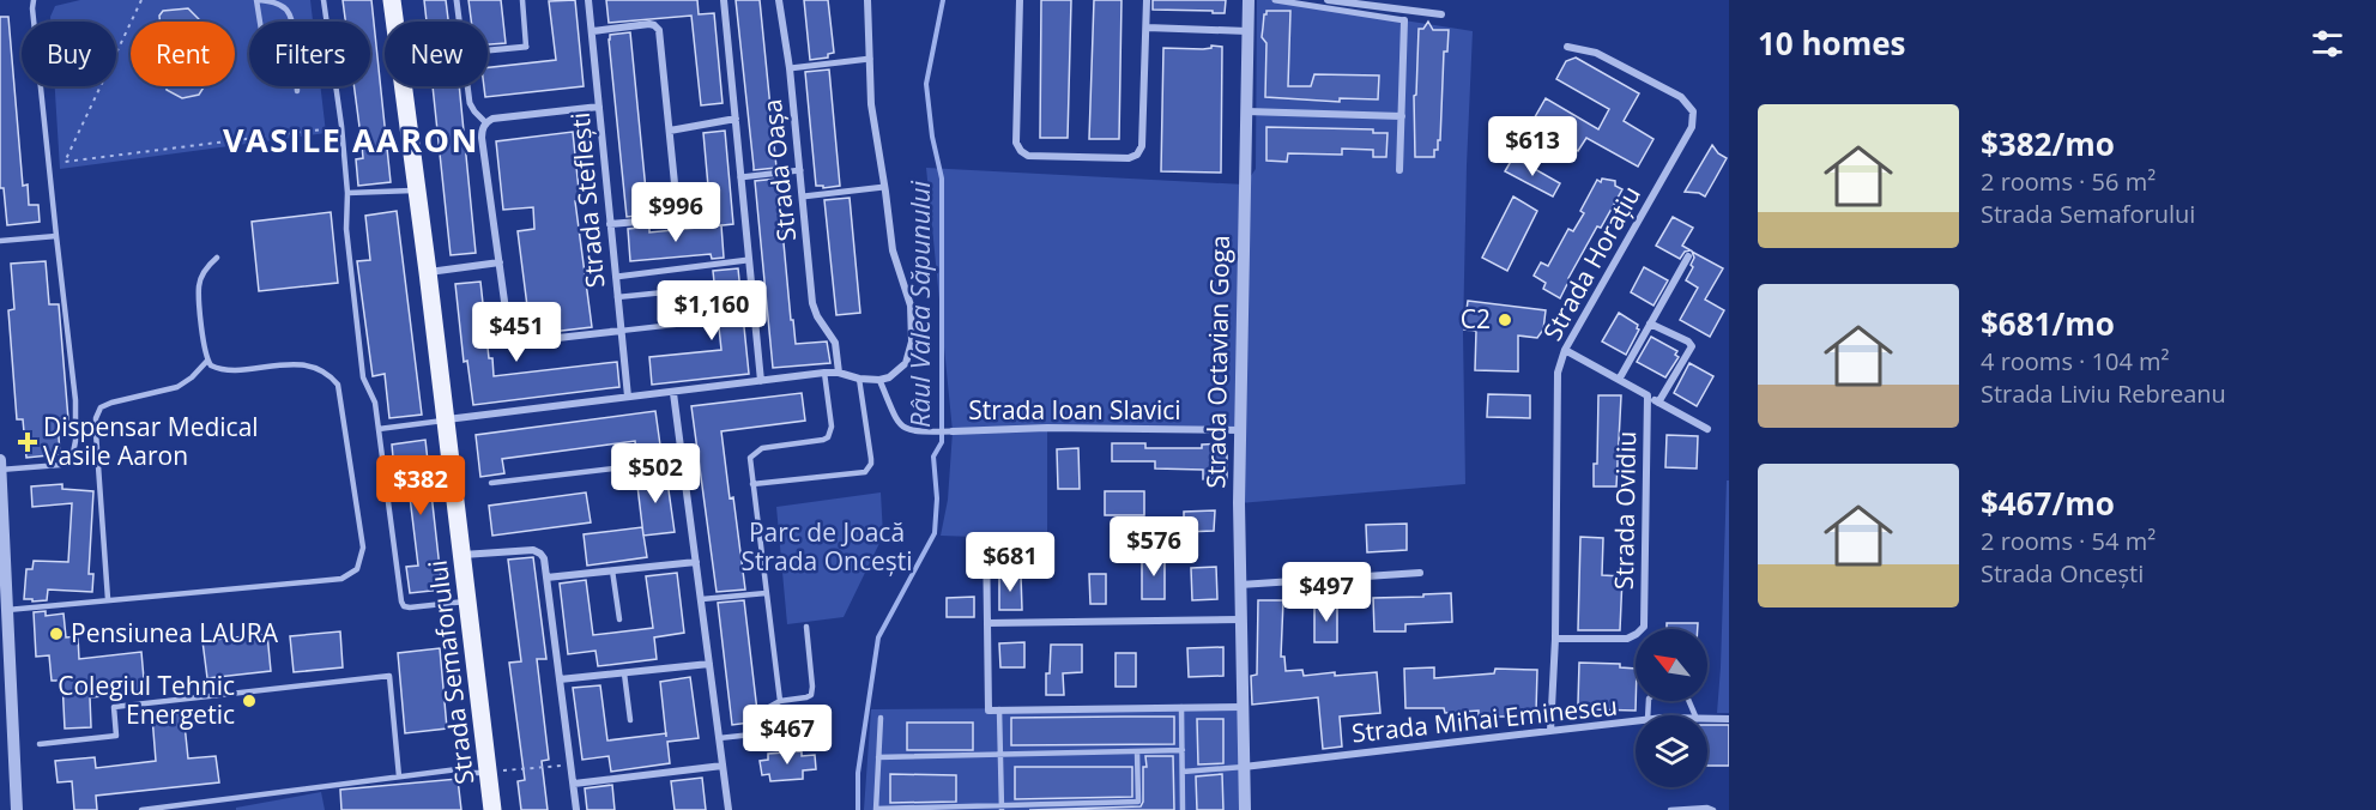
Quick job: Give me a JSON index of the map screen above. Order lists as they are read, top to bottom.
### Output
{
  "streets": {
    "main road": ["Strada Semaforului"],
    "street": [
      "Strada Oașa",
      "Strada Steflești",
      "Strada Horațiu",
      "Strada Octavian Goga",
      "Strada Ioan Slavici",
      "Strada Ovidiu",
      "Strada Mihai Eminescu"
    ]
  },
  "crossings": [
    ["Strada Horațiu", "Strada Ovidiu"],
    ["Strada Horațiu", "Strada Mihai Eminescu"],
    ["Strada Octavian Goga", "Strada Ioan Slavici"],
    ["Strada Octavian Goga", "Strada Mihai Eminescu"]
  ],
  "districts": ["VASILE AARON"],
  "water": ["Râul Valea Săpunului"],
  "parks": ["Parc de Joacă Strada Oncești"],
  "places": {
    "other": ["C2", "Pensiunea LAURA", "Colegiul Tehnic Energetic"],
    "health": ["Dispensar Medical Vasile Aaron"]
  },
  "north": "top left",
  "page": {
    "heading": "10 homes",
    "chip": [
      "Buy",
      "Rent",
      "Filters",
      "New"
    ],
    "list": [
      {
        "name": "$382/mo",
        "note": "2 rooms · 56 m² · Strada Semaforului"
      },
      {
        "name": "$681/mo",
        "note": "4 rooms · 104 m² · Strada Liviu Rebreanu"
      },
      {
        "name": "$467/mo",
        "note": "2 rooms · 54 m² · Strada Oncești"
      }
    ],
    "price": [
      "$613",
      "$996",
      "$1,160",
      "$451",
      "$502",
      "$382",
      "$576",
      "$681",
      "$497",
      "$467"
    ]
  }
}
